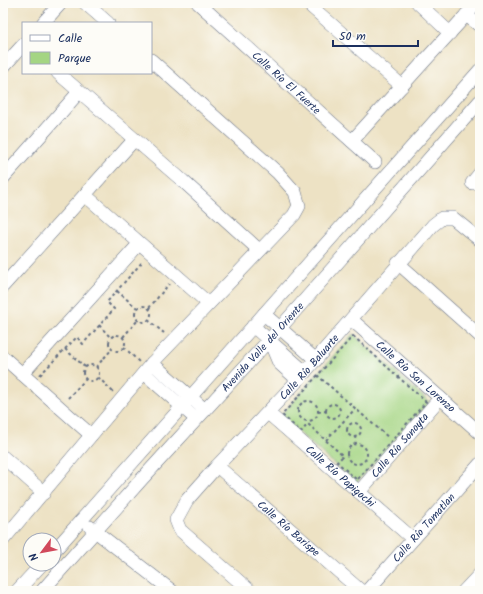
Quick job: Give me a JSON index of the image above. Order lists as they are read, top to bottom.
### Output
{
  "streets": {
    "street": [
      "Calle Río El Fuerte",
      "Avenida Valle del Oriente",
      "Calle Río Baluarte",
      "Calle Río San Lorenzo",
      "Calle Río Sonoyta",
      "Calle Río Papigochi",
      "Calle Río Barispe",
      "Calle Río Tomatlan"
    ]
  },
  "crossings": [
    ["Calle Río Baluarte", "Calle Río San Lorenzo"],
    ["Calle Río Baluarte", "Calle Río Papigochi"],
    ["Calle Río Baluarte", "Calle Río Barispe"],
    ["Calle Río San Lorenzo", "Calle Río Sonoyta"],
    ["Calle Río Sonoyta", "Calle Río Papigochi"],
    ["Calle Río Papigochi", "Calle Río Tomatlan"]
  ],
  "legend": ["Calle", "Parque"],
  "scale_bar": "50 m",
  "north": "bottom left"
}
